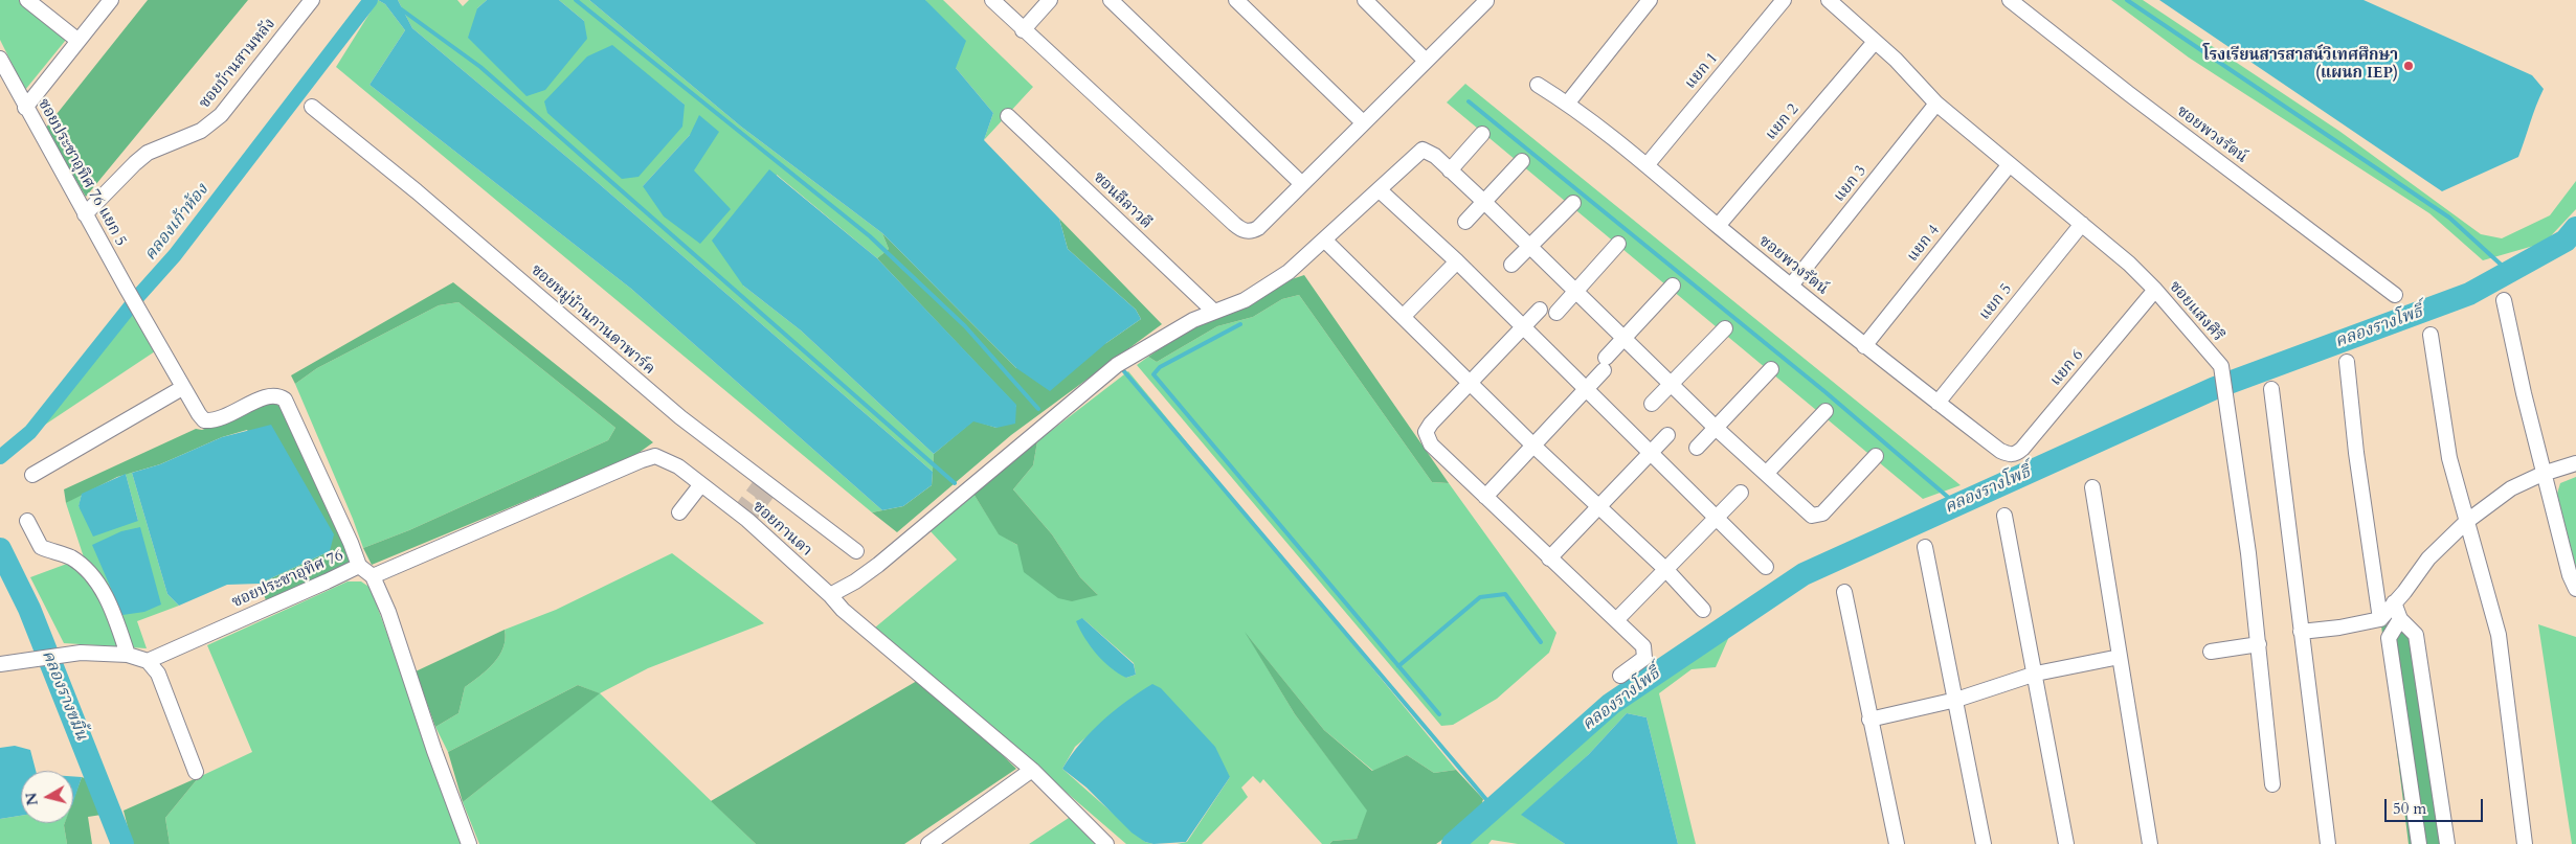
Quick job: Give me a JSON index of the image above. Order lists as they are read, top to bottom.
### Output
{
  "streets": {
    "street": [
      "ซอยบ้านสามหลัง",
      "แยก 1",
      "แยก 2",
      "ซอยพวงรัตน์",
      "ซอยประชาอุทิศ 76 แยก 5",
      "แยก 3",
      "ซอนลีลาวดี",
      "แยก 4",
      "แยก 5",
      "ซอยแสงศิริ",
      "ซอยหมู่บ้านกานดาพาร์ค",
      "แยก 6",
      "ซอยกานดา",
      "ซอยประชาอุทิศ 76"
    ]
  },
  "crossings": [
    ["ซอยบ้านสามหลัง", "ซอยประชาอุทิศ 76 แยก 5"],
    ["แยก 1", "ซอยพวงรัตน์"],
    ["แยก 2", "ซอยพวงรัตน์"],
    ["แยก 2", "ซอยแสงศิริ"],
    ["ซอยพวงรัตน์", "แยก 3"],
    ["ซอยพวงรัตน์", "แยก 4"],
    ["ซอยพวงรัตน์", "แยก 5"],
    ["ซอยพวงรัตน์", "แยก 6"],
    ["ซอยประชาอุทิศ 76 แยก 5", "ซอยประชาอุทิศ 76"],
    ["แยก 3", "ซอยแสงศิริ"],
    ["แยก 4", "ซอยแสงศิริ"],
    ["แยก 5", "ซอยแสงศิริ"],
    ["ซอยแสงศิริ", "แยก 6"],
    ["ซอยกานดา", "ซอยประชาอุทิศ 76"]
  ],
  "water": ["คลองเก้าห้อง", "คลองรางโพธิ์", "คลองรางขมิ้น"],
  "places": ["โรงเรียนสารสาสน์วิเทศศึกษา (แผนก IEP)"],
  "scale_bar": "50 m",
  "north": "left"
}
